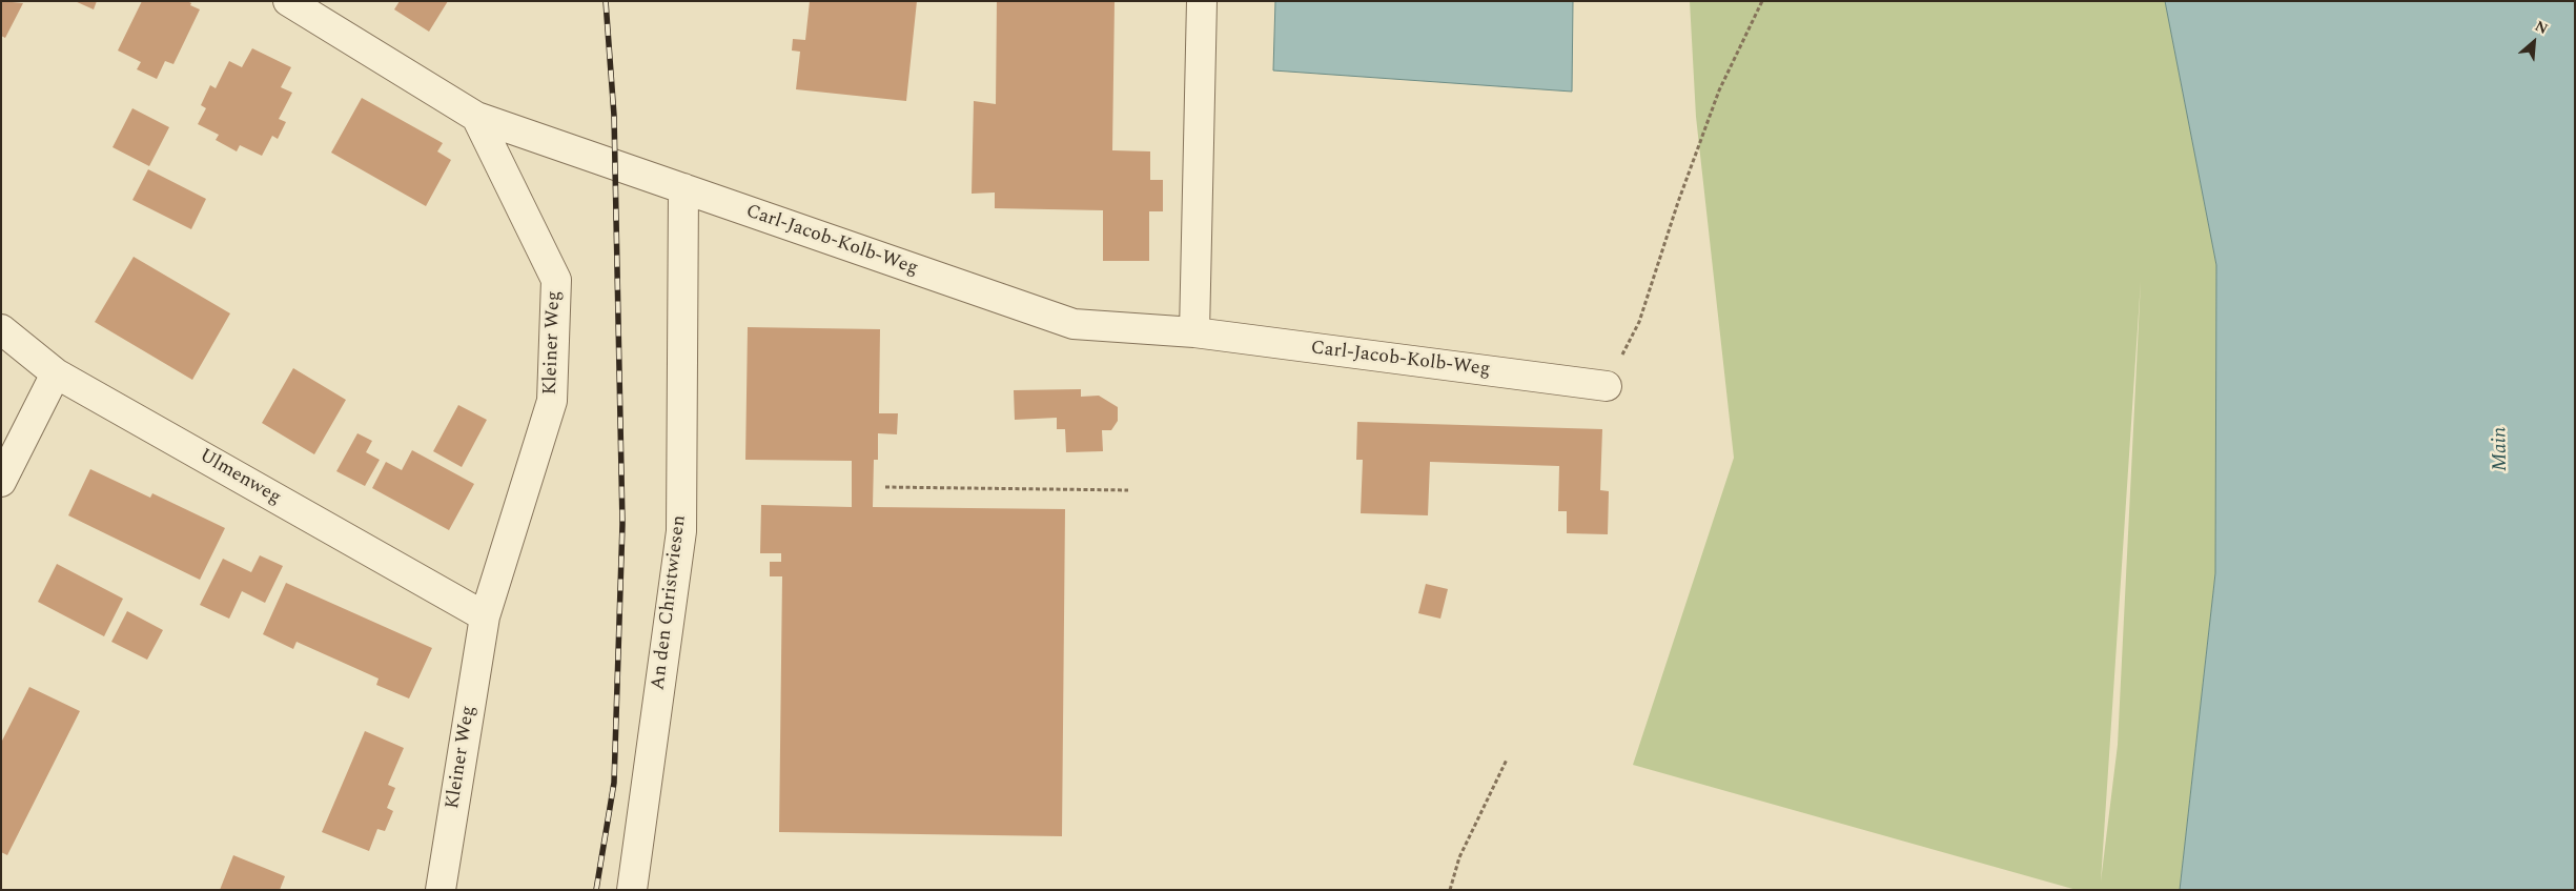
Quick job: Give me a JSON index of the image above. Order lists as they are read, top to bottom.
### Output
{
  "streets": {
    "street": [
      "Carl-Jacob-Kolb-Weg",
      "Kleiner Weg",
      "Ulmenweg",
      "An den Christwiesen"
    ]
  },
  "crossings": [
    ["Carl-Jacob-Kolb-Weg", "Kleiner Weg"],
    ["Carl-Jacob-Kolb-Weg", "An den Christwiesen"],
    ["Kleiner Weg", "Ulmenweg"]
  ],
  "water": ["Main"],
  "north": "top right"
}
